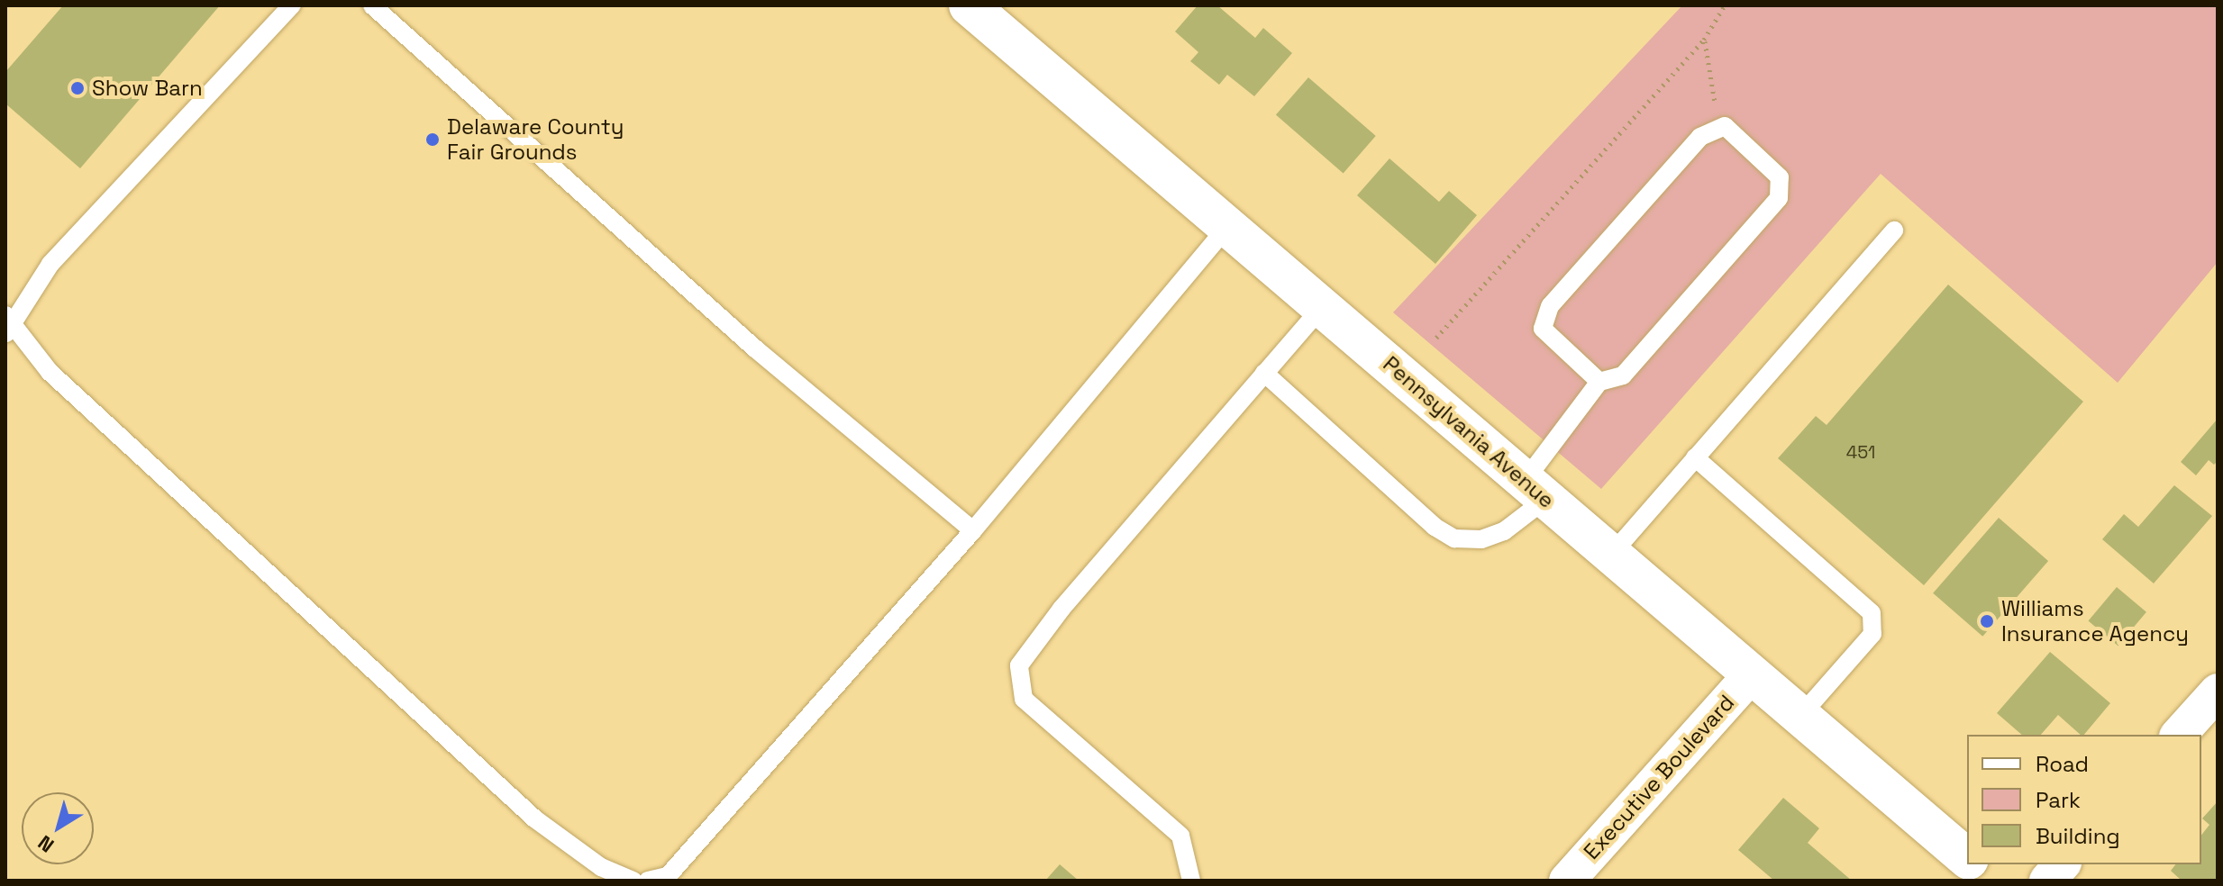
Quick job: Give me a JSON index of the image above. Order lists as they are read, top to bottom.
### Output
{
  "streets": {
    "street": ["Pennsylvania Avenue", "Executive Boulevard"]
  },
  "crossings": [
    ["Pennsylvania Avenue", "Executive Boulevard"]
  ],
  "places": ["Show Barn", "Delaware County Fair Grounds", "Williams Insurance Agency"],
  "house_numbers": ["451"],
  "legend": ["Road", "Park", "Building"],
  "north": "bottom left"
}
